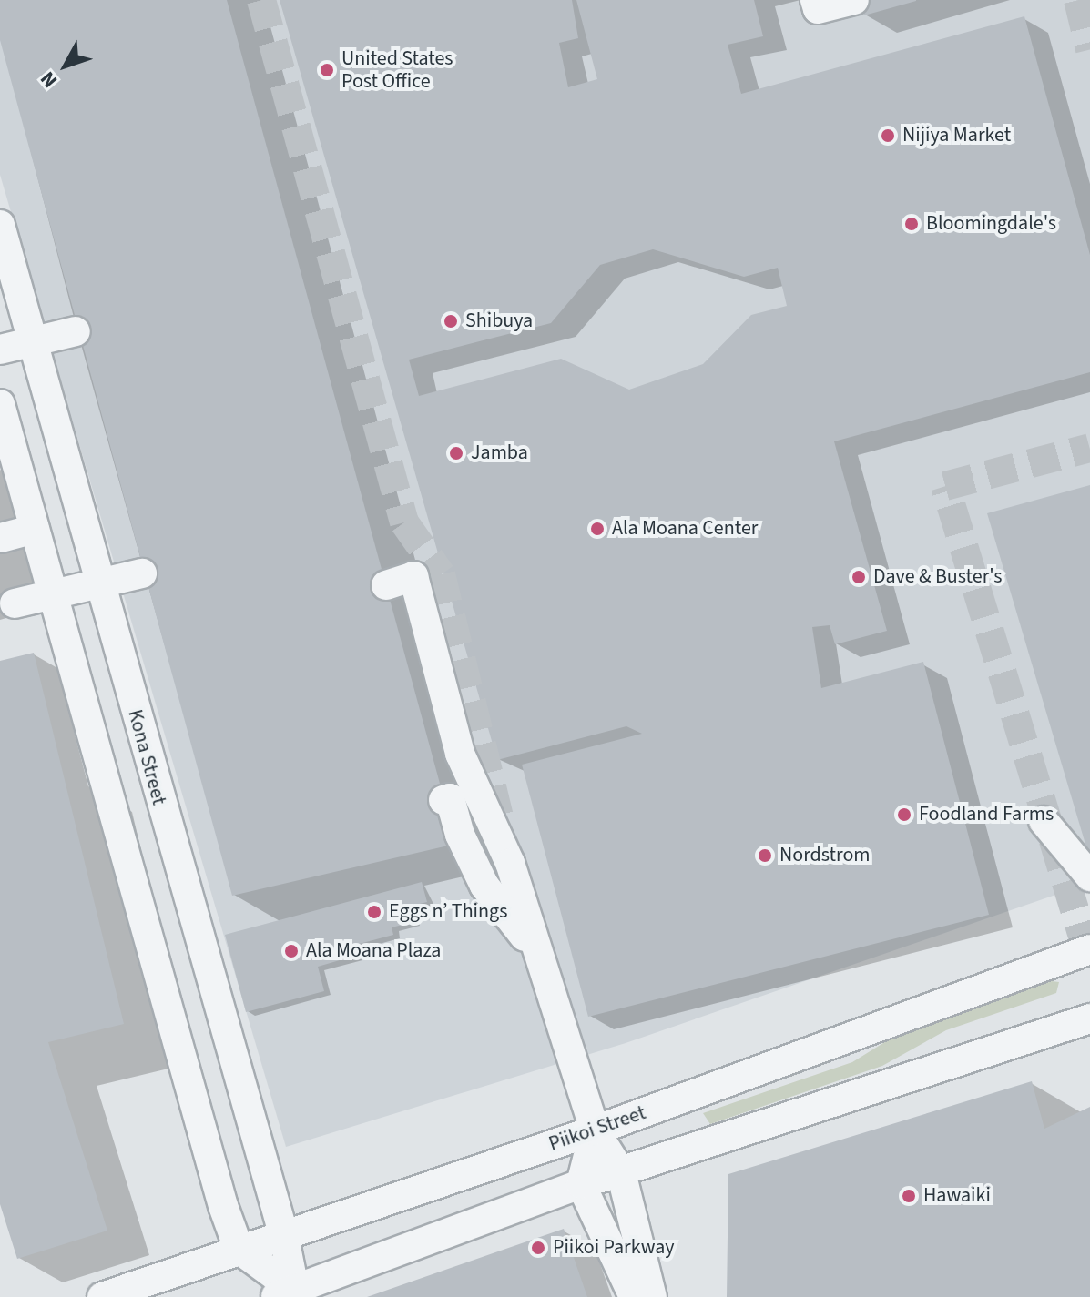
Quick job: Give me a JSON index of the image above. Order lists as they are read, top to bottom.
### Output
{
  "streets": {
    "street": ["Kona Street", "Piikoi Street"]
  },
  "crossings": [
    ["Kona Street", "Piikoi Street"]
  ],
  "places": [
    "United States Post Office",
    "Nijiya Market",
    "Bloomingdale's",
    "Shibuya",
    "Jamba",
    "Ala Moana Center",
    "Dave & Buster's",
    "Foodland Farms",
    "Nordstrom",
    "Eggs n’ Things",
    "Ala Moana Plaza",
    "Hawaiki",
    "Piikoi Parkway"
  ],
  "north": "bottom left"
}
